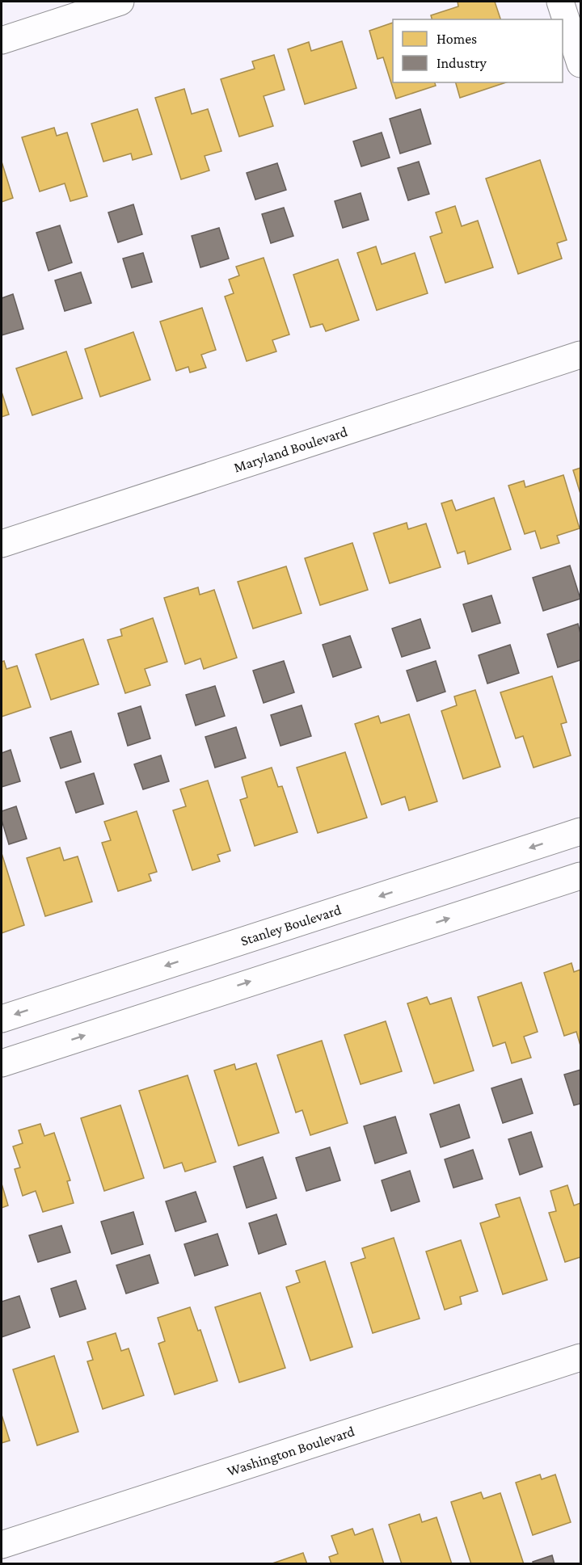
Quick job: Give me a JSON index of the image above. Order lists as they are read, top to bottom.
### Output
{
  "streets": {
    "street": ["Maryland Boulevard", "Stanley Boulevard", "Washington Boulevard"]
  },
  "legend": ["Homes", "Industry"]
}
